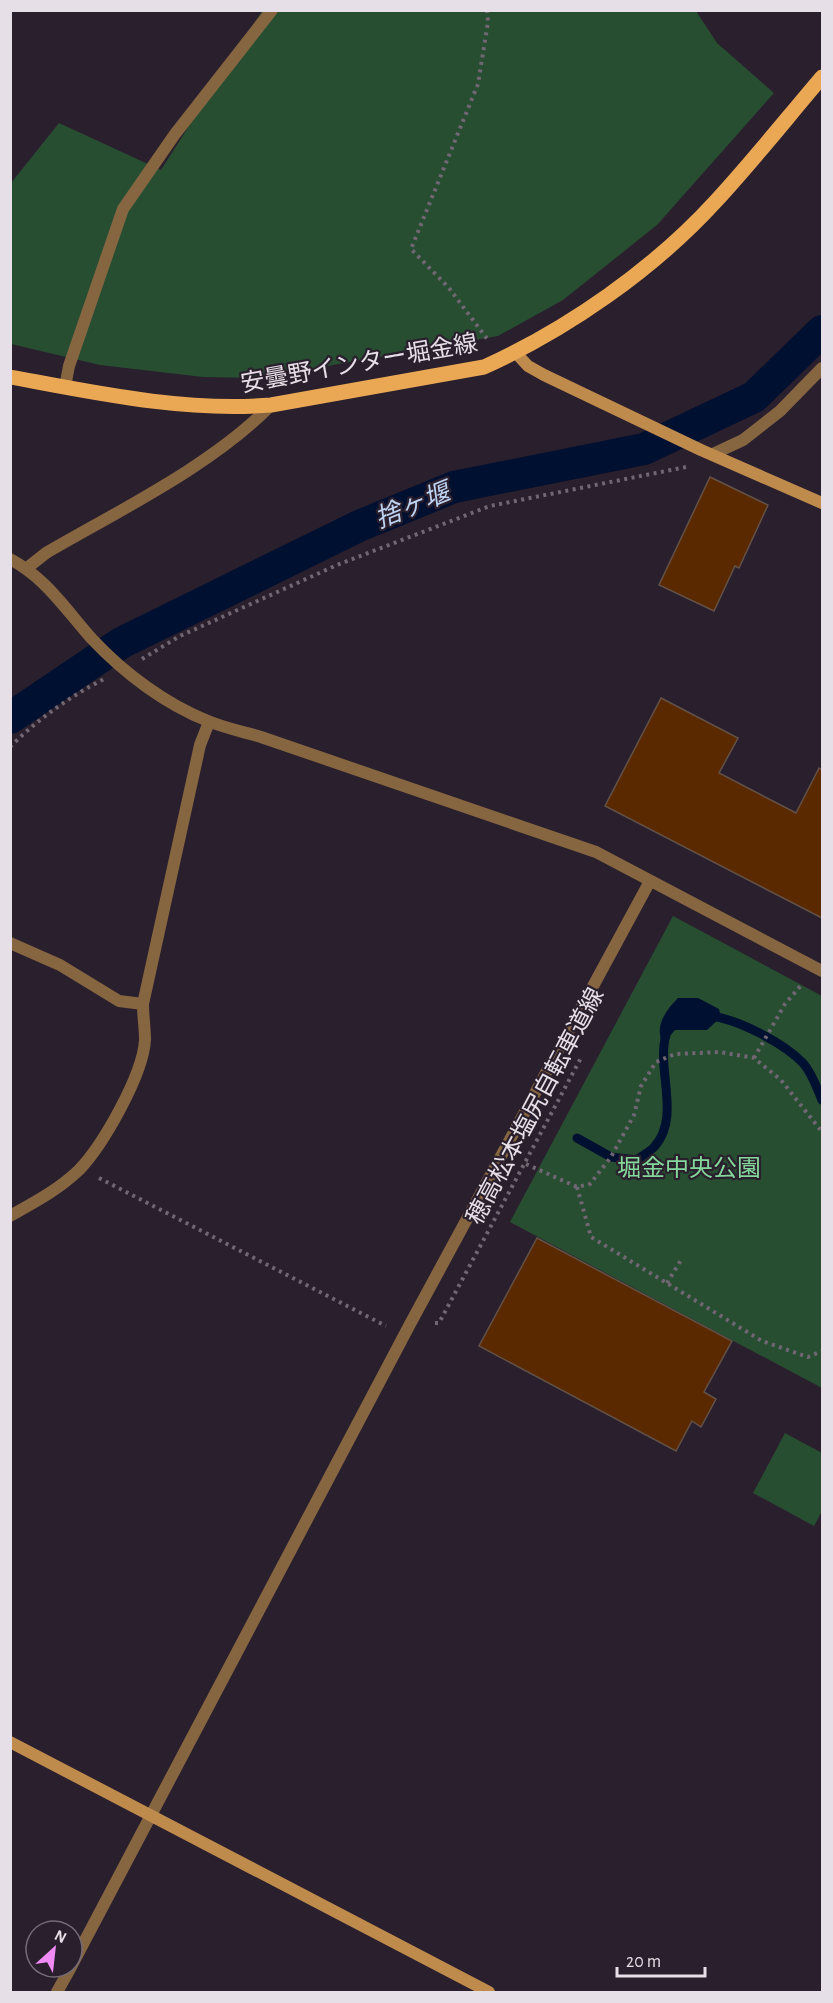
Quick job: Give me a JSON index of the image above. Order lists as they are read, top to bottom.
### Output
{
  "streets": {
    "main road": ["安曇野インター堀金線"],
    "path": ["穂高松本塩尻自転車道線"]
  },
  "water": ["捨ヶ堰"],
  "parks": ["堀金中央公園"],
  "scale_bar": "20 m",
  "north": "top right"
}
